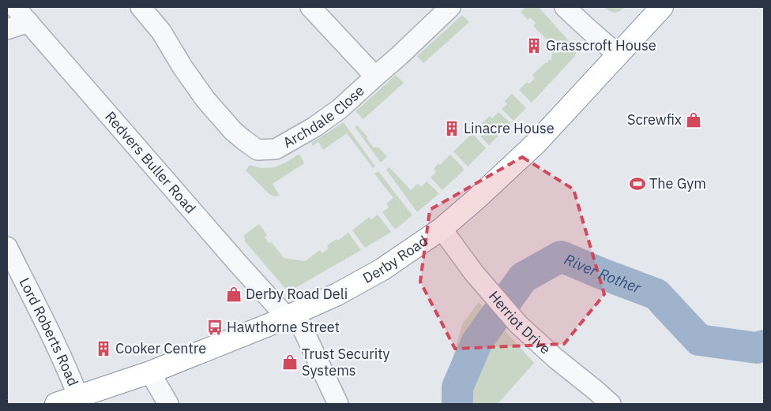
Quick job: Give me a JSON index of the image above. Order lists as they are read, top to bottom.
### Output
{
  "streets": {
    "highway": ["Derby Road"],
    "street": [
      "Archdale Close",
      "Redvers Buller Road",
      "Herriot Drive",
      "Lord Roberts Road"
    ]
  },
  "crossings": [
    ["Redvers Buller Road", "Derby Road"],
    ["Derby Road", "Herriot Drive"],
    ["Derby Road", "Lord Roberts Road"]
  ],
  "water": ["River Rother"],
  "places": {
    "building": ["Grasscroft House", "Linacre House", "Cooker Centre"],
    "shop": ["Screwfix", "Derby Road Deli", "Trust Security Systems"],
    "sports": ["The Gym"],
    "bus stop": ["Hawthorne Street"]
  }
}
